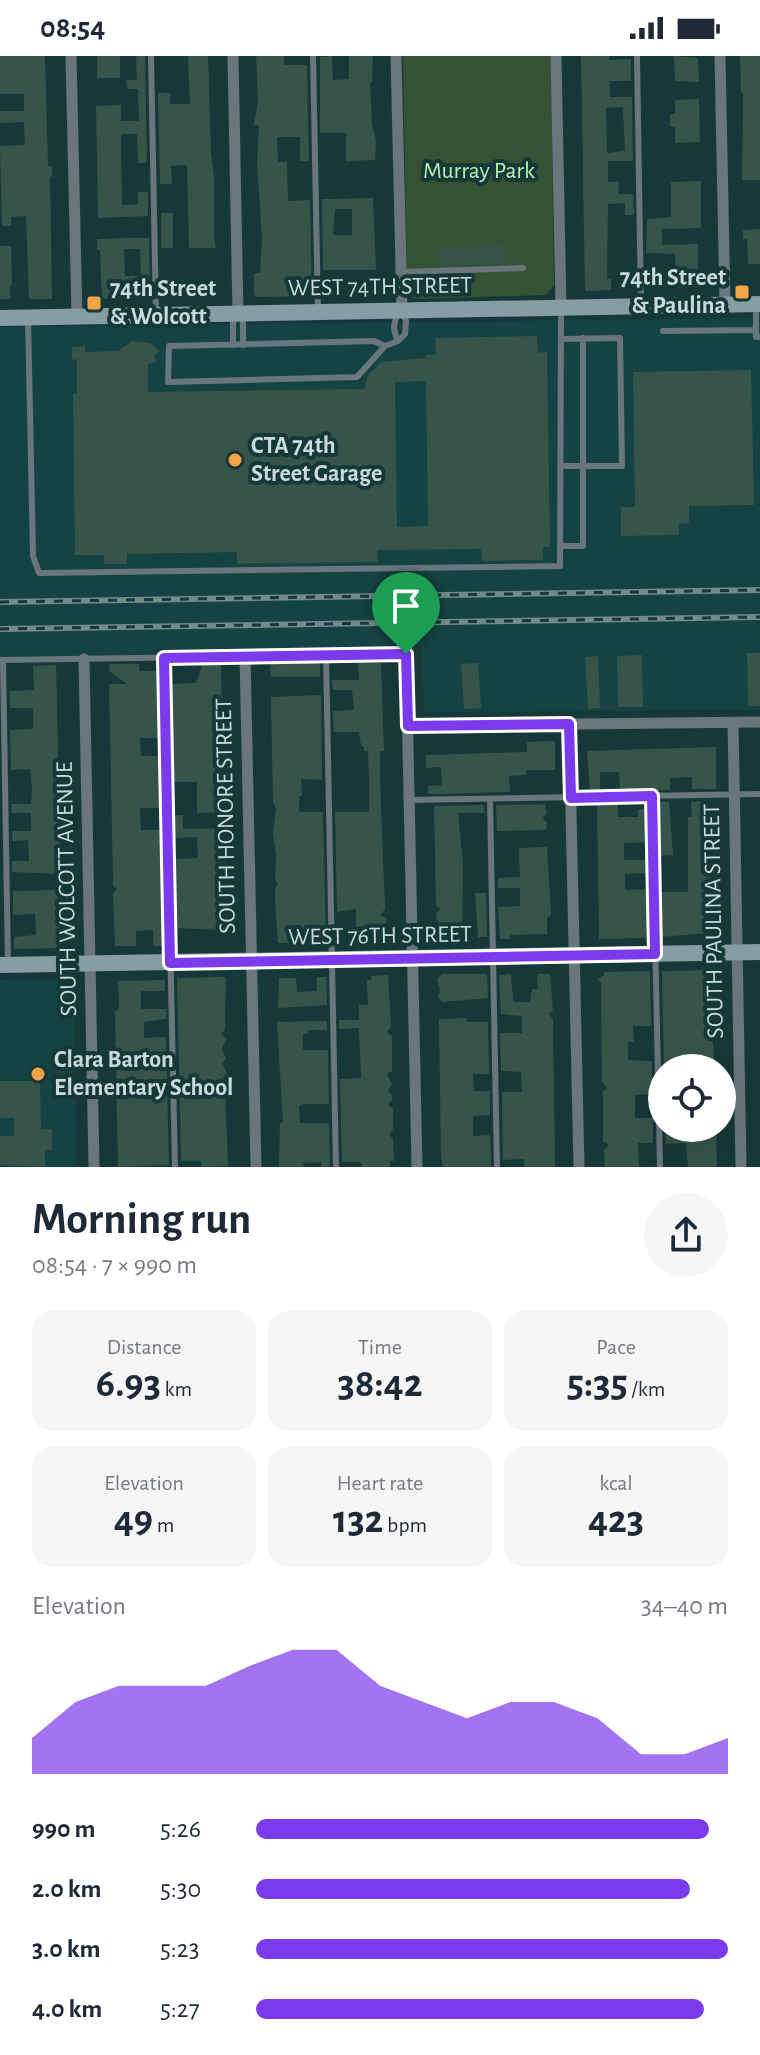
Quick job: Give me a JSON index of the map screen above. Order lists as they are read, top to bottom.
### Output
{
  "streets": {
    "street": [
      "WEST 74TH STREET",
      "SOUTH HONORE STREET",
      "SOUTH WOLCOTT AVENUE",
      "SOUTH PAULINA STREET",
      "WEST 76TH STREET"
    ]
  },
  "crossings": [
    ["SOUTH HONORE STREET", "WEST 76TH STREET"],
    ["SOUTH WOLCOTT AVENUE", "WEST 76TH STREET"],
    ["SOUTH PAULINA STREET", "WEST 76TH STREET"]
  ],
  "parks": ["Murray Park"],
  "places": {
    "transit": ["74th Street & Paulina", "74th Street & Wolcott"],
    "other": ["CTA 74th Street Garage", "Clara Barton Elementary School"]
  },
  "page": {
    "status": "08:54",
    "heading": ["Morning run", "08:54 · 7 × 990 m"],
    "stats": [
      ["Distance", "6.93 km"],
      ["Time", "38:42"],
      ["Pace", "5:35 /km"],
      ["Elevation", "49 m"],
      ["Heart rate", "132 bpm"],
      ["kcal", "423"]
    ],
    "chart": ["Elevation", "34–40 m"],
    "list": [
      {
        "name": "990 m",
        "note": "5:26"
      },
      {
        "name": "2.0 km",
        "note": "5:30"
      },
      {
        "name": "3.0 km",
        "note": "5:23"
      },
      {
        "name": "4.0 km",
        "note": "5:27"
      }
    ]
  }
}
